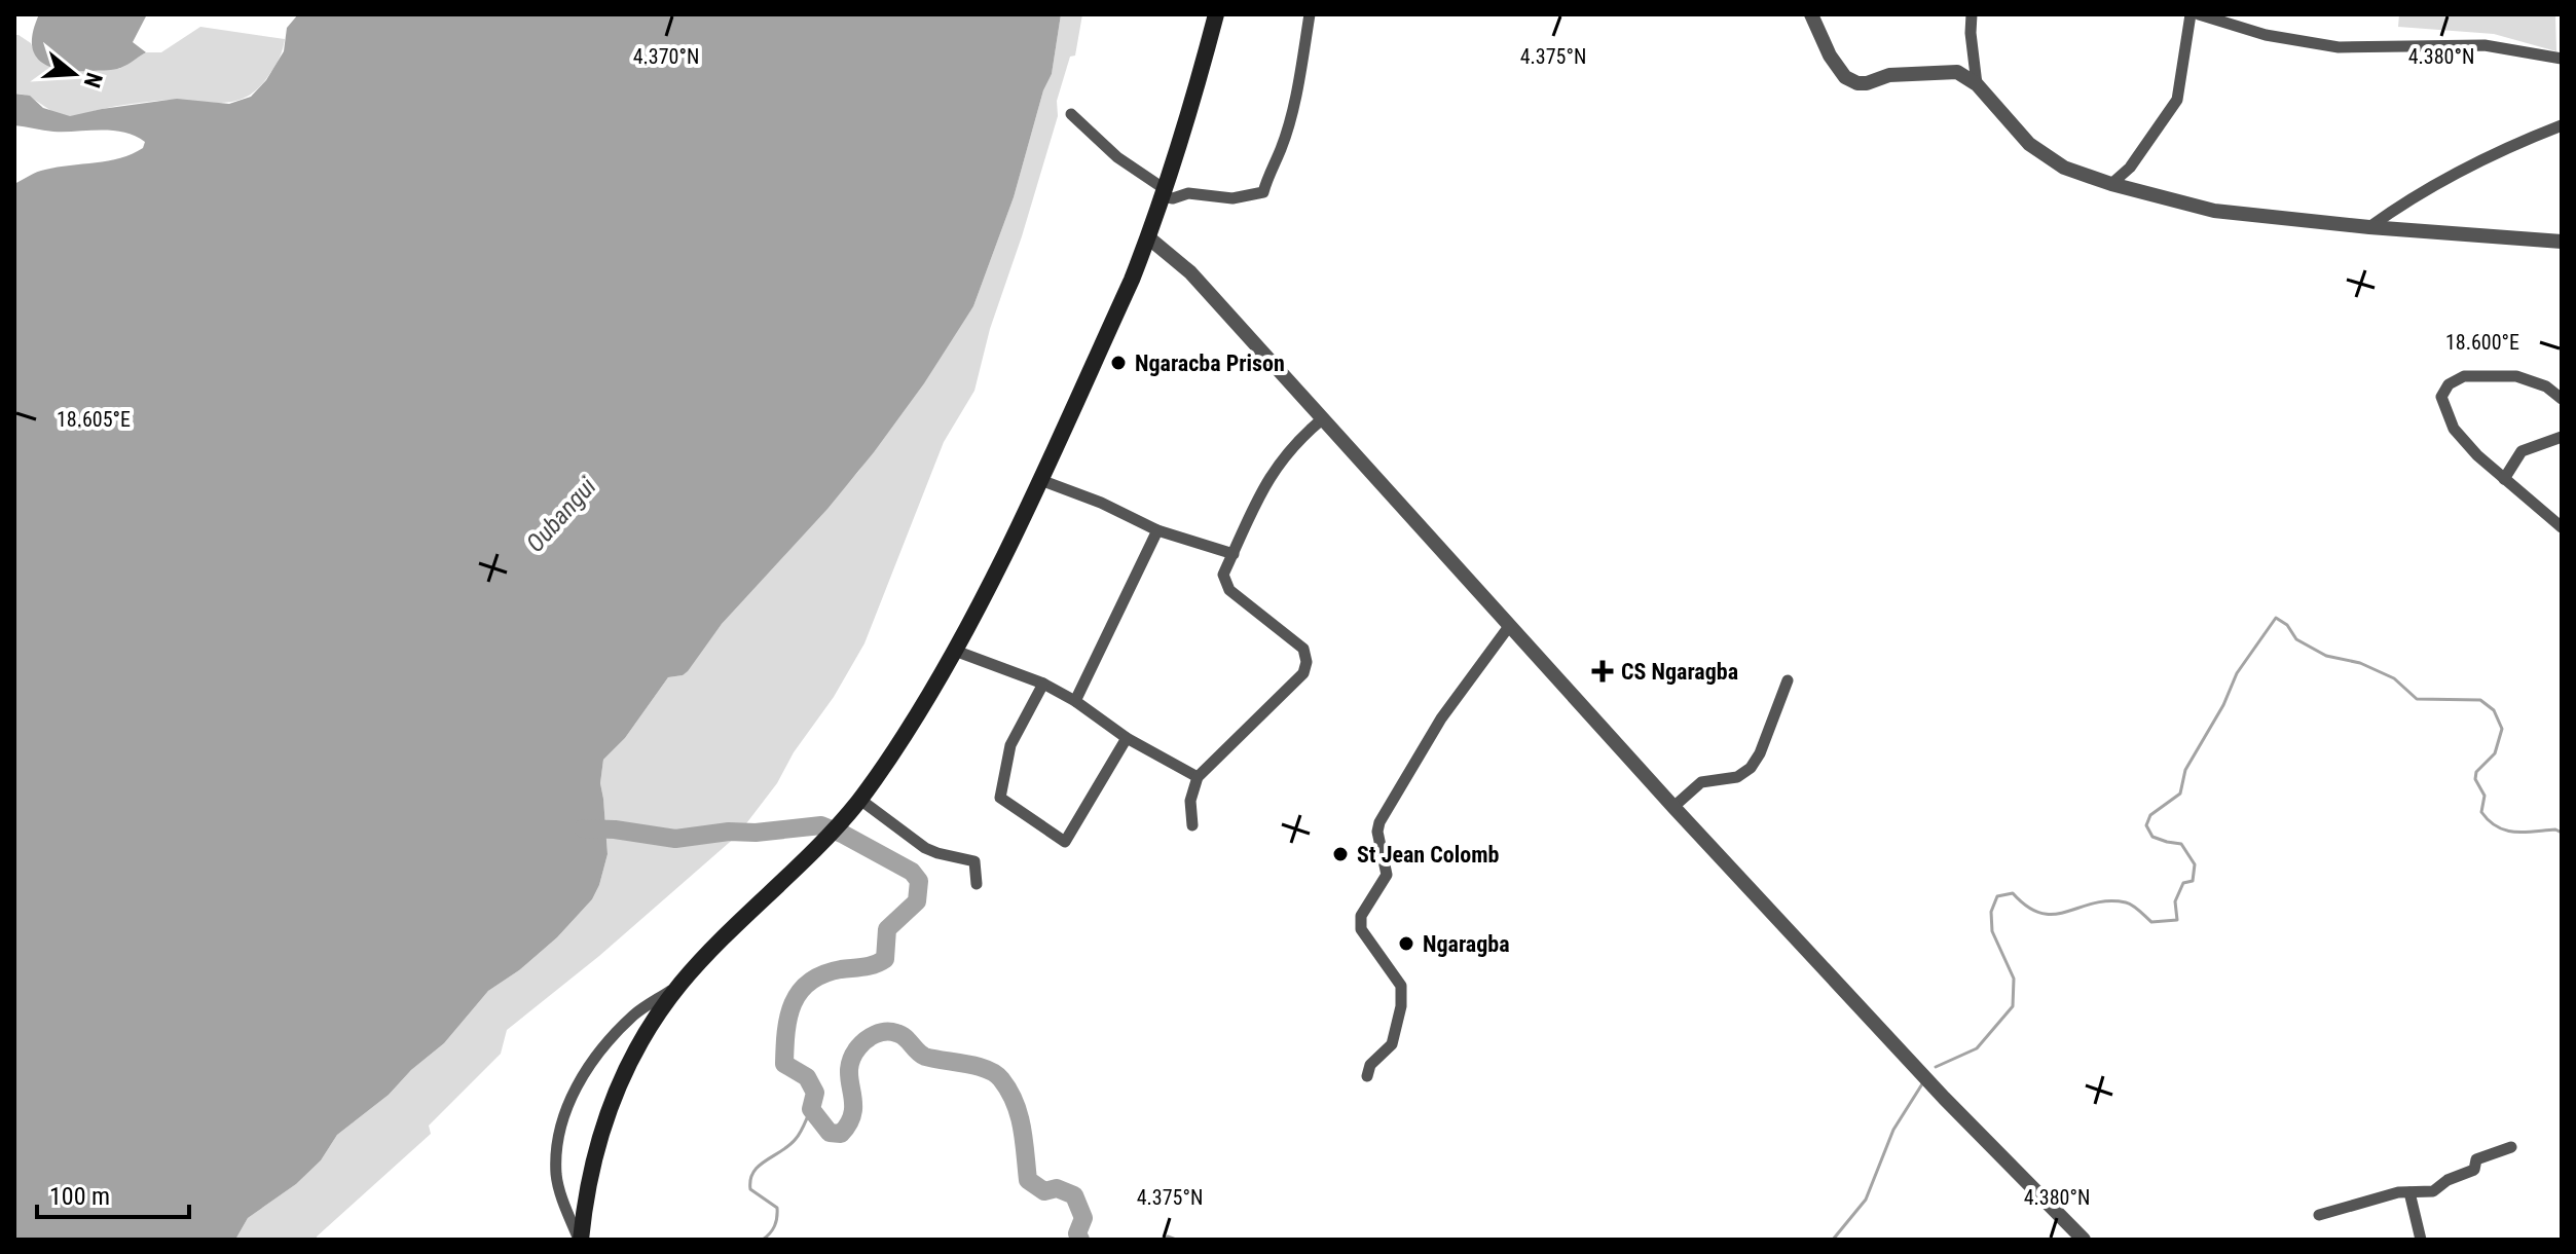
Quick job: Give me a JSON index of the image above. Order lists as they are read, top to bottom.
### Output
{
  "water": ["Oubangui"],
  "places": {
    "other": ["Ngaracba Prison", "St Jean Colomb", "Ngaragba"],
    "health": ["CS Ngaragba"]
  },
  "scale_bar": "100 m",
  "north": "right",
  "coordinates": [
    "4.370°N",
    "4.375°N",
    "4.380°N",
    "18.600°E",
    "18.605°E"
  ]
}
